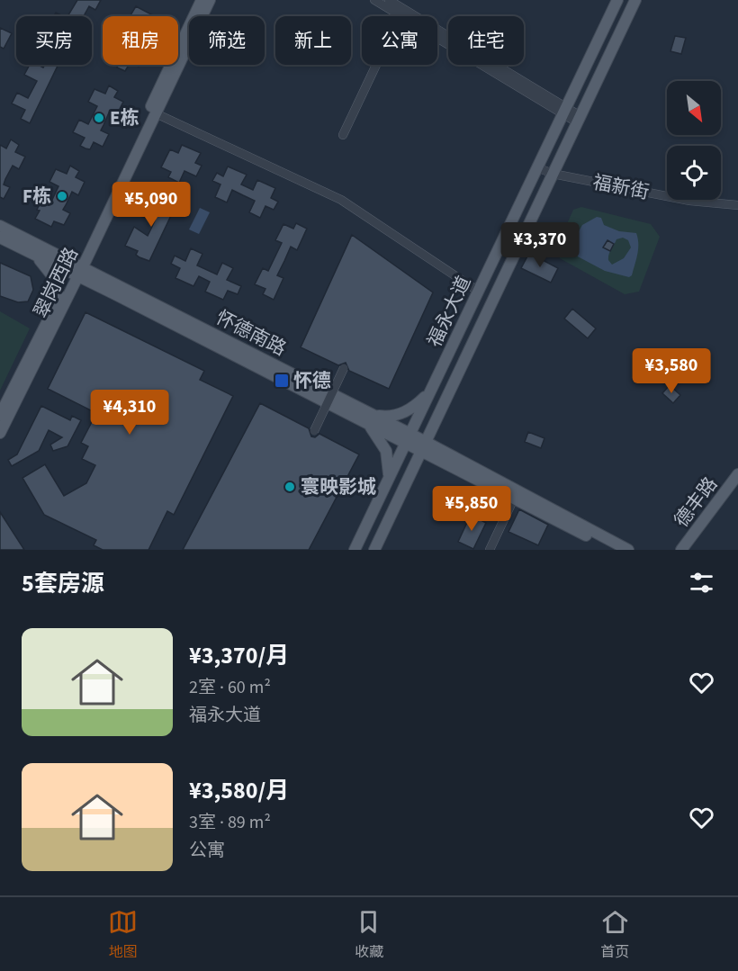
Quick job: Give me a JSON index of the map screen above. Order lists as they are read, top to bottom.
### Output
{
  "streets": {
    "main road": [
      "翠岗西路",
      "福永大道",
      "怀德南路",
      "德丰路"
    ],
    "street": ["福新街"]
  },
  "crossings": [
    ["福新街", "福永大道"],
    ["翠岗西路", "怀德南路"],
    ["福永大道", "怀德南路"]
  ],
  "places": {
    "other": ["E栋", "F栋", "寰映影城"],
    "transit": ["怀德"]
  },
  "north": "bottom right",
  "page": {
    "chip": [
      "买房",
      "租房",
      "筛选",
      "新上",
      "公寓",
      "住宅"
    ],
    "price": [
      "¥5,090",
      "¥3,370",
      "¥3,580",
      "¥4,310",
      "¥5,850"
    ],
    "heading": "5套房源",
    "list": [
      {
        "name": "¥3,370/月",
        "note": "2室 · 60 m² · 福永大道"
      },
      {
        "name": "¥3,580/月",
        "note": "3室 · 89 m² · 公寓"
      }
    ],
    "tabs": ["地图", "收藏", "首页"]
  }
}
